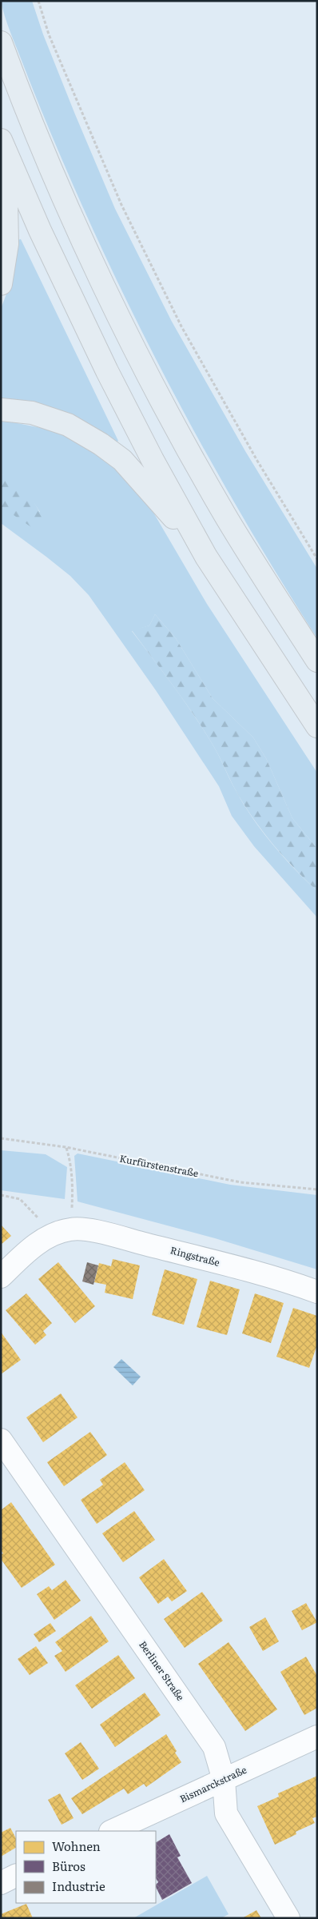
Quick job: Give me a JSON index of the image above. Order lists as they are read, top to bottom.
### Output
{
  "streets": {
    "street": ["Ringstraße", "Berliner Straße", "Bismarckstraße"],
    "path": ["Kurfürstenstraße"]
  },
  "crossings": [
    ["Berliner Straße", "Bismarckstraße"]
  ],
  "legend": ["Wohnen", "Büros", "Industrie"]
}
